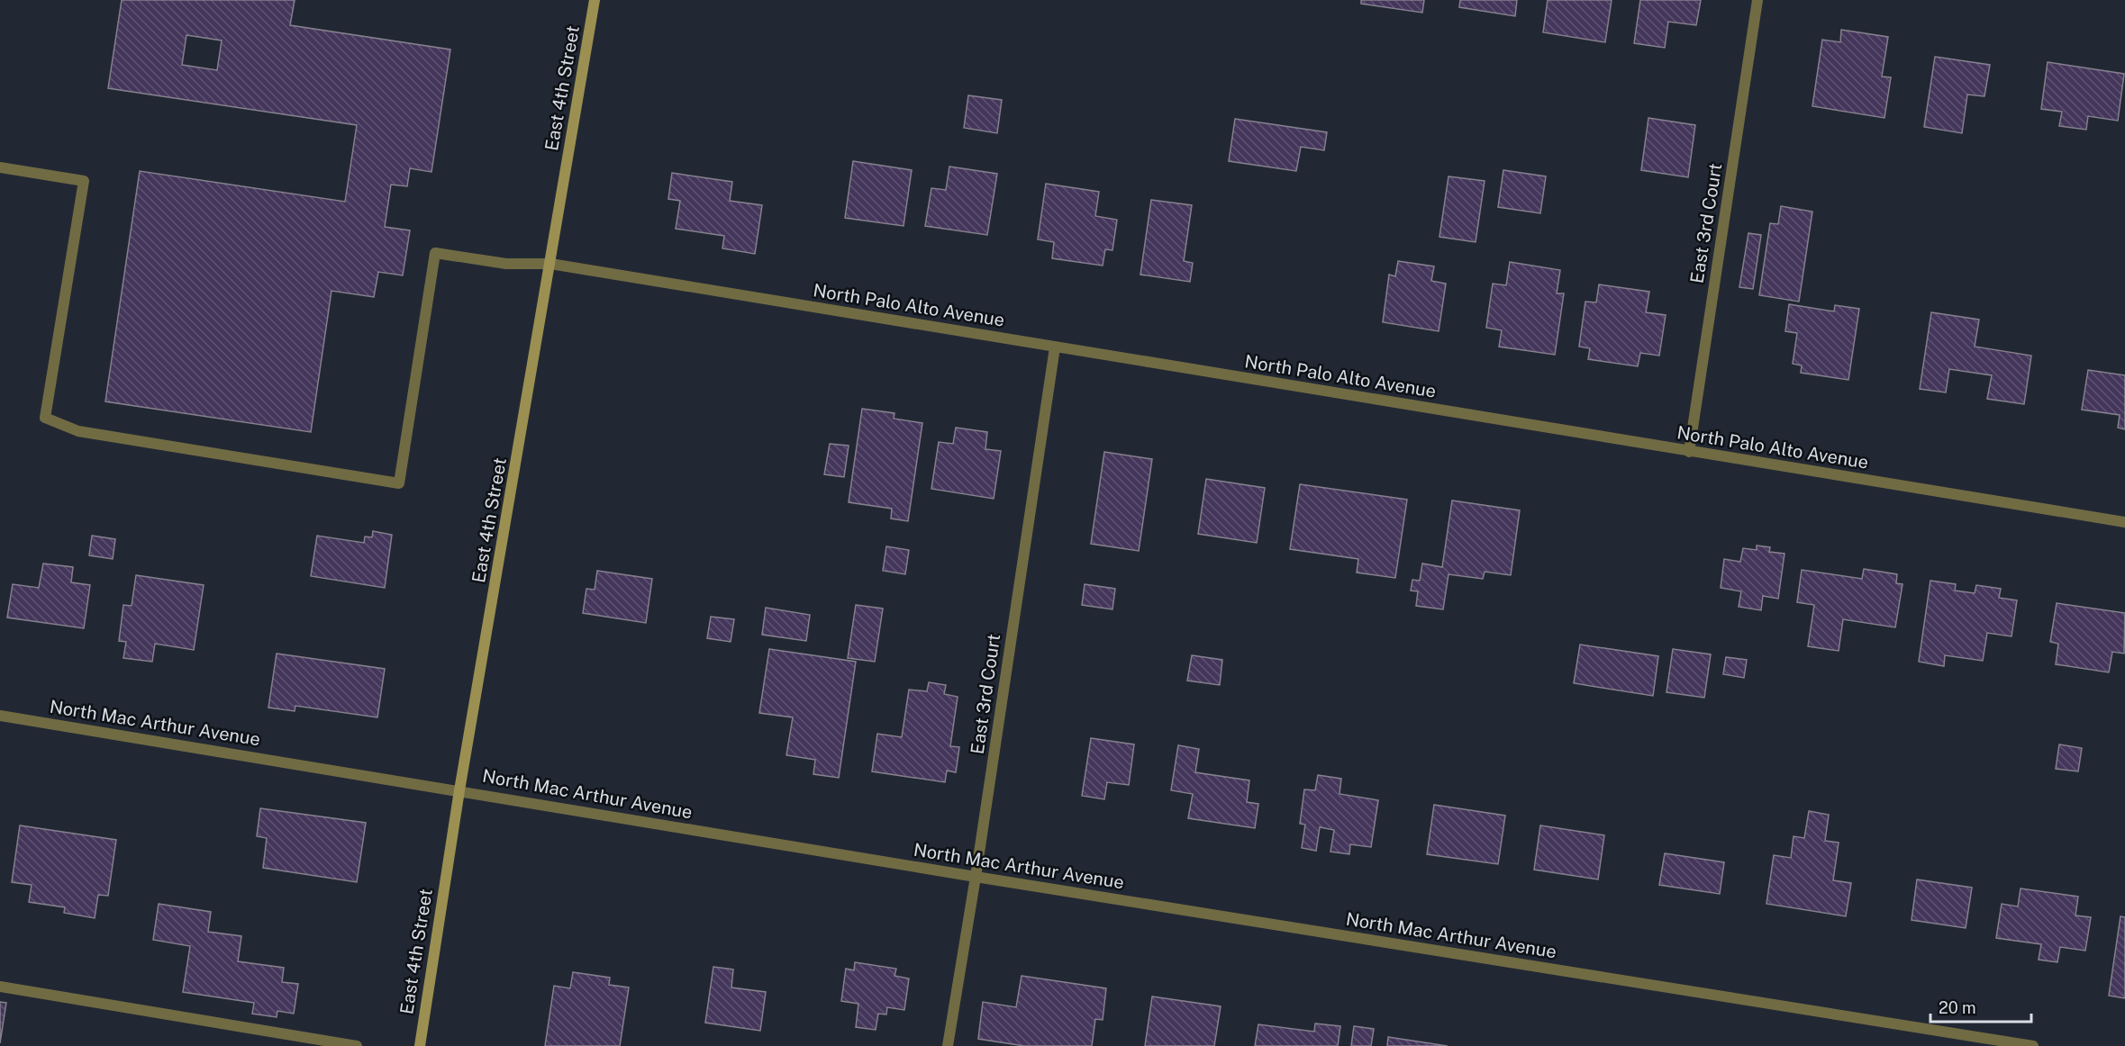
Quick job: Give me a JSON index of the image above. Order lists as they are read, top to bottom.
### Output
{
  "streets": {
    "street": [
      "East 4th Street",
      "East 3rd Court",
      "North Palo Alto Avenue",
      "North Mac Arthur Avenue"
    ]
  },
  "crossings": [
    ["East 4th Street", "North Palo Alto Avenue"],
    ["East 4th Street", "North Mac Arthur Avenue"],
    ["East 3rd Court", "North Palo Alto Avenue"],
    ["East 3rd Court", "North Mac Arthur Avenue"]
  ],
  "scale_bar": "20 m"
}
